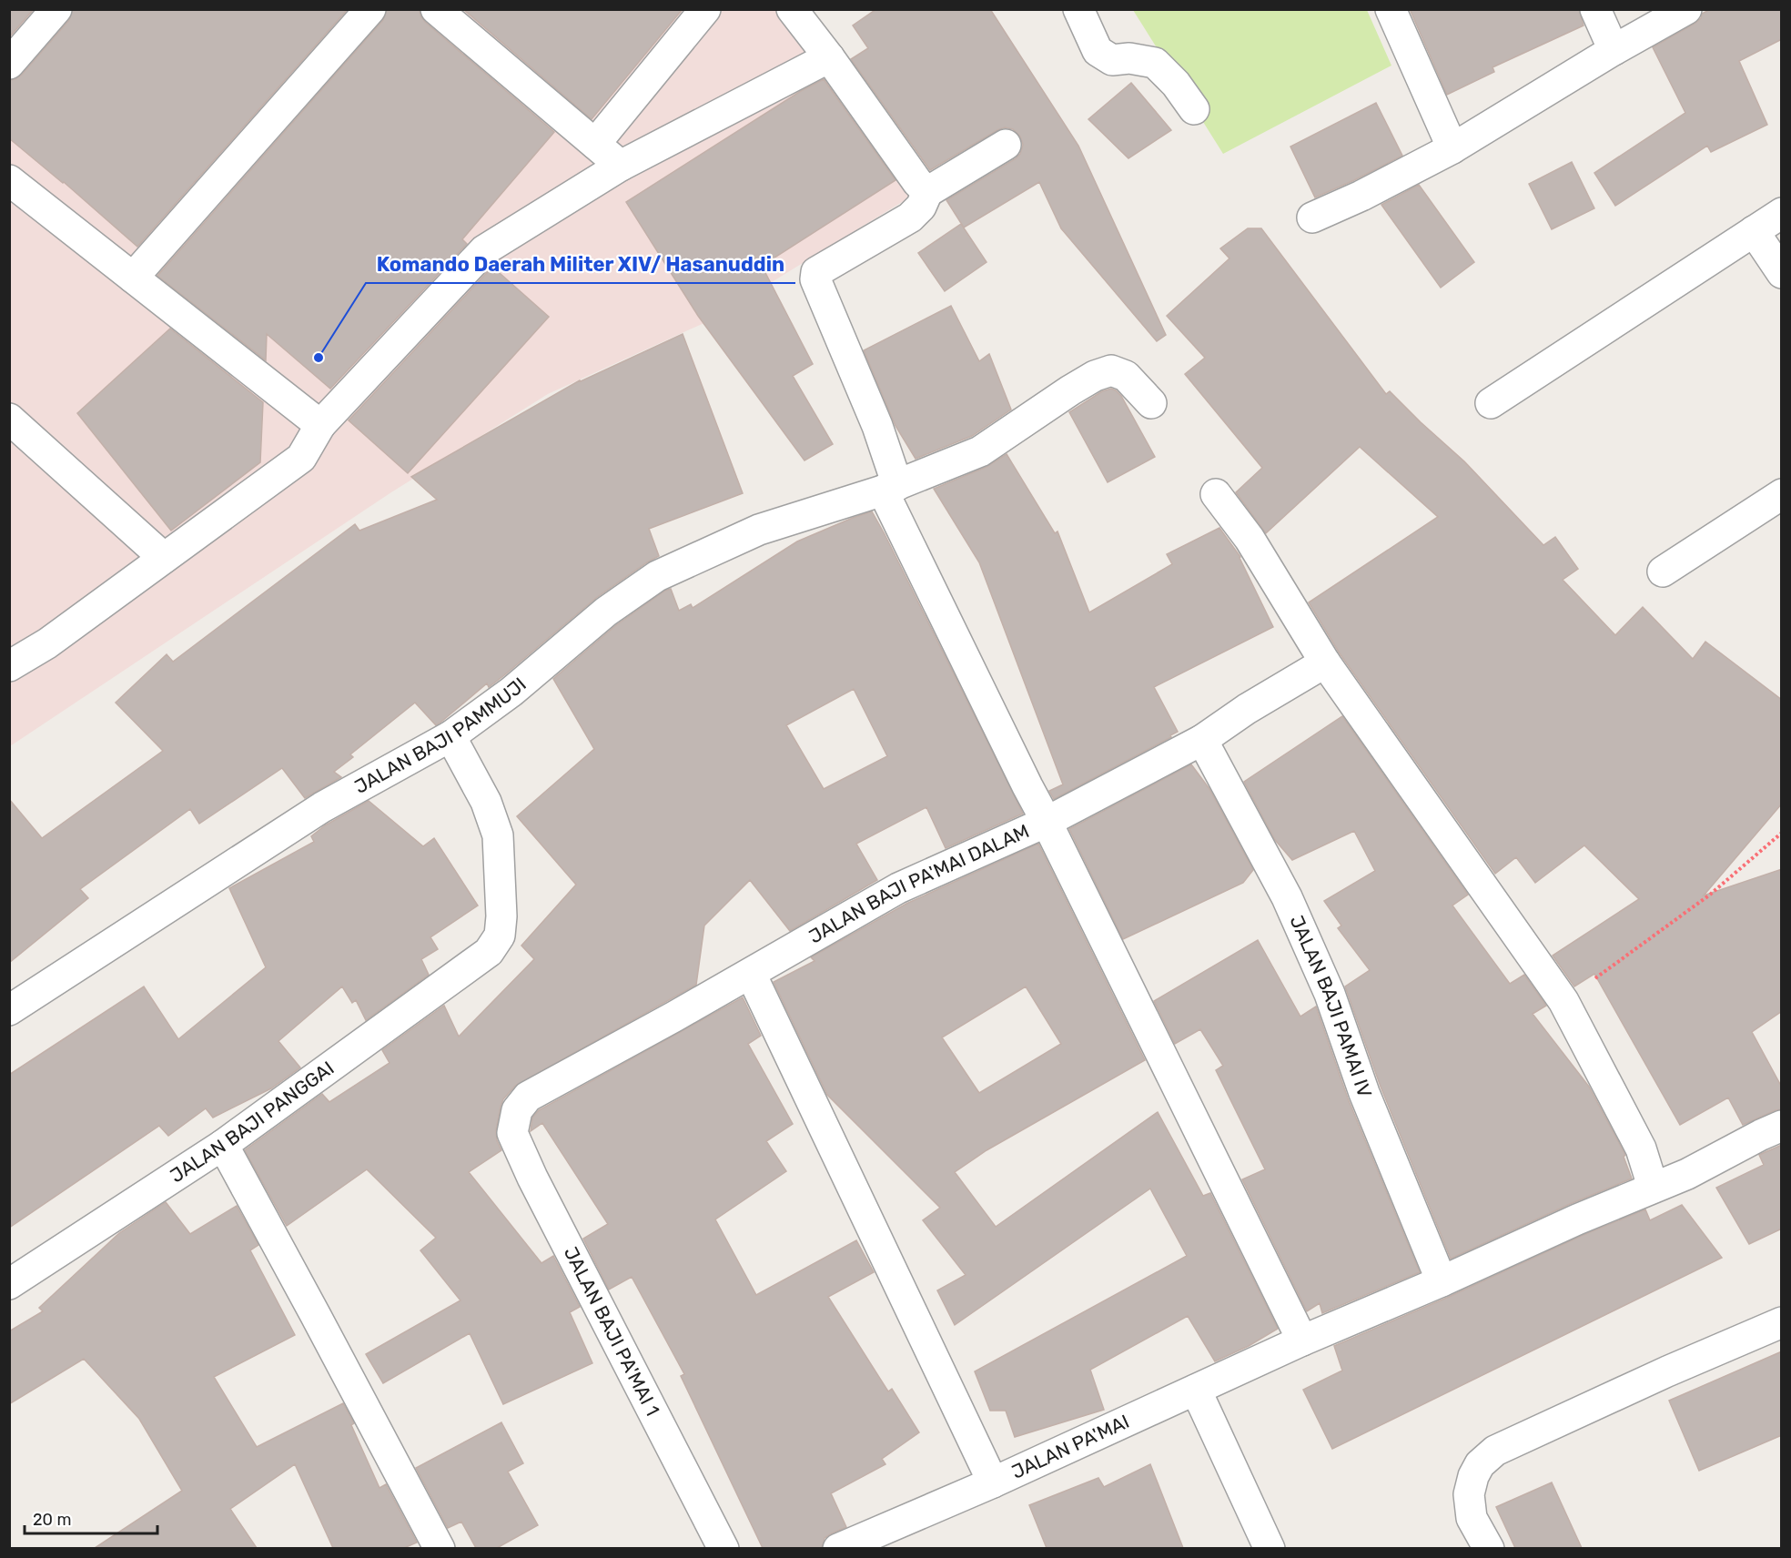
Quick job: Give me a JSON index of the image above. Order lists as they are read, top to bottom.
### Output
{
  "streets": {
    "street": [
      "JALAN BAJI PAMMUJI",
      "JALAN BAJI PA'MAI DALAM",
      "JALAN BAJI PAMAI IV",
      "JALAN BAJI PANGGAI",
      "JALAN BAJI PA'MAI 1",
      "JALAN PA'MAI"
    ]
  },
  "crossings": [
    ["JALAN BAJI PAMMUJI", "JALAN BAJI PANGGAI"],
    ["JALAN BAJI PA'MAI DALAM", "JALAN BAJI PAMAI IV"],
    ["JALAN BAJI PA'MAI DALAM", "JALAN BAJI PA'MAI 1"],
    ["JALAN BAJI PAMAI IV", "JALAN PA'MAI"]
  ],
  "places": ["Komando Daerah Militer XIV/ Hasanuddin"],
  "scale_bar": "20 m"
}
